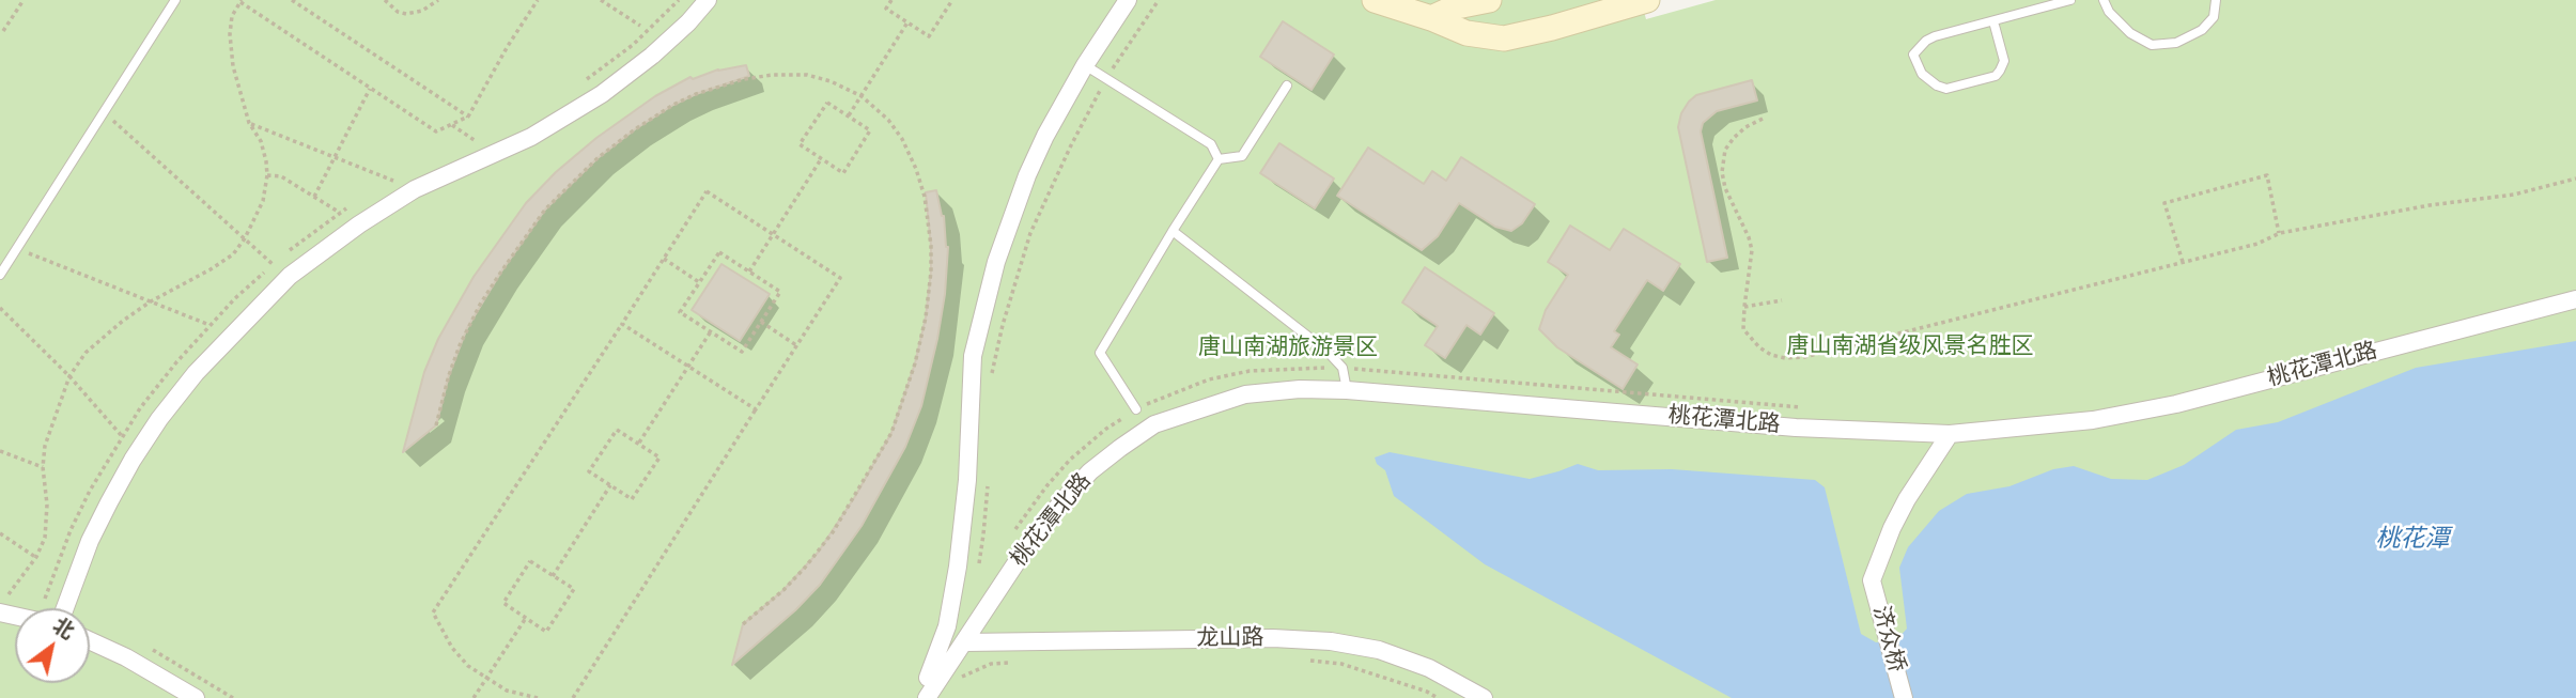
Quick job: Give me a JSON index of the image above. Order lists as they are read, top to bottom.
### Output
{
  "streets": {
    "street": ["桃花潭北路", "龙山路", "济众桥"]
  },
  "crossings": [
    ["桃花潭北路", "龙山路"],
    ["桃花潭北路", "济众桥"]
  ],
  "water": ["桃花潭"],
  "parks": ["唐山南湖省级风景名胜区", "唐山南湖旅游景区"],
  "north": "top right"
}
